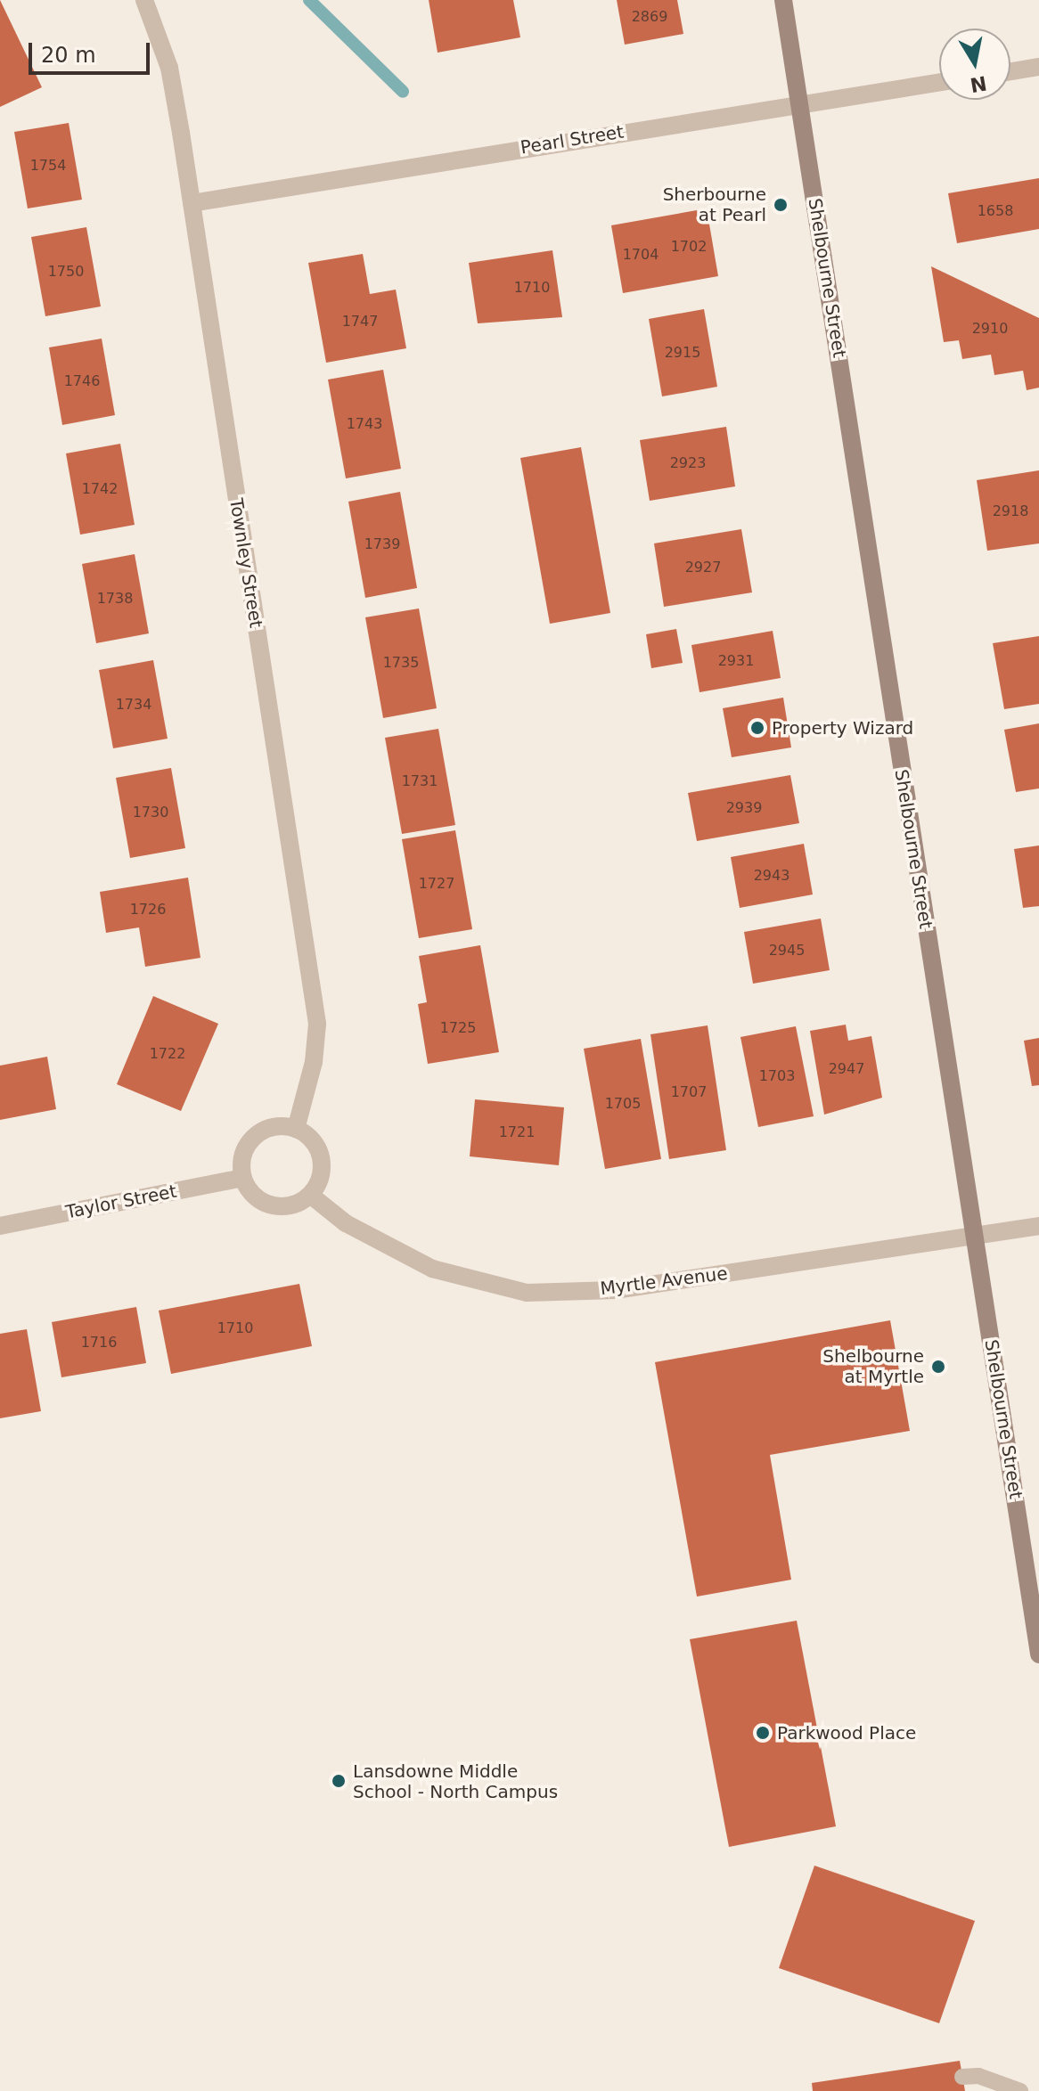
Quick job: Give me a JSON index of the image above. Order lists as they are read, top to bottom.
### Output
{
  "streets": {
    "main road": ["Shelbourne Street"],
    "street": [
      "Pearl Street",
      "Townley Street",
      "Taylor Street",
      "Myrtle Avenue"
    ]
  },
  "crossings": [
    ["Pearl Street", "Shelbourne Street"],
    ["Pearl Street", "Townley Street"],
    ["Shelbourne Street", "Myrtle Avenue"],
    ["Townley Street", "Taylor Street"],
    ["Townley Street", "Myrtle Avenue"],
    ["Taylor Street", "Myrtle Avenue"]
  ],
  "places": [
    "Sherbourne at Pearl",
    "Property Wizard",
    "Shelbourne at Myrtle",
    "Parkwood Place",
    "Lansdowne Middle School - North Campus"
  ],
  "house_numbers": [
    "2869",
    "1754",
    "1658",
    "1702",
    "1704",
    "1750",
    "1710",
    "1747",
    "2910",
    "2915",
    "1746",
    "1743",
    "2923",
    "1742",
    "2918",
    "1739",
    "2927",
    "1738",
    "2931",
    "1735",
    "1734",
    "1731",
    "2939",
    "1730",
    "2943",
    "1727",
    "1726",
    "2945",
    "1725",
    "1722",
    "2947",
    "1703",
    "1707",
    "1705",
    "1721",
    "1710",
    "1716"
  ],
  "scale_bar": "20 m",
  "north": "bottom"
}
